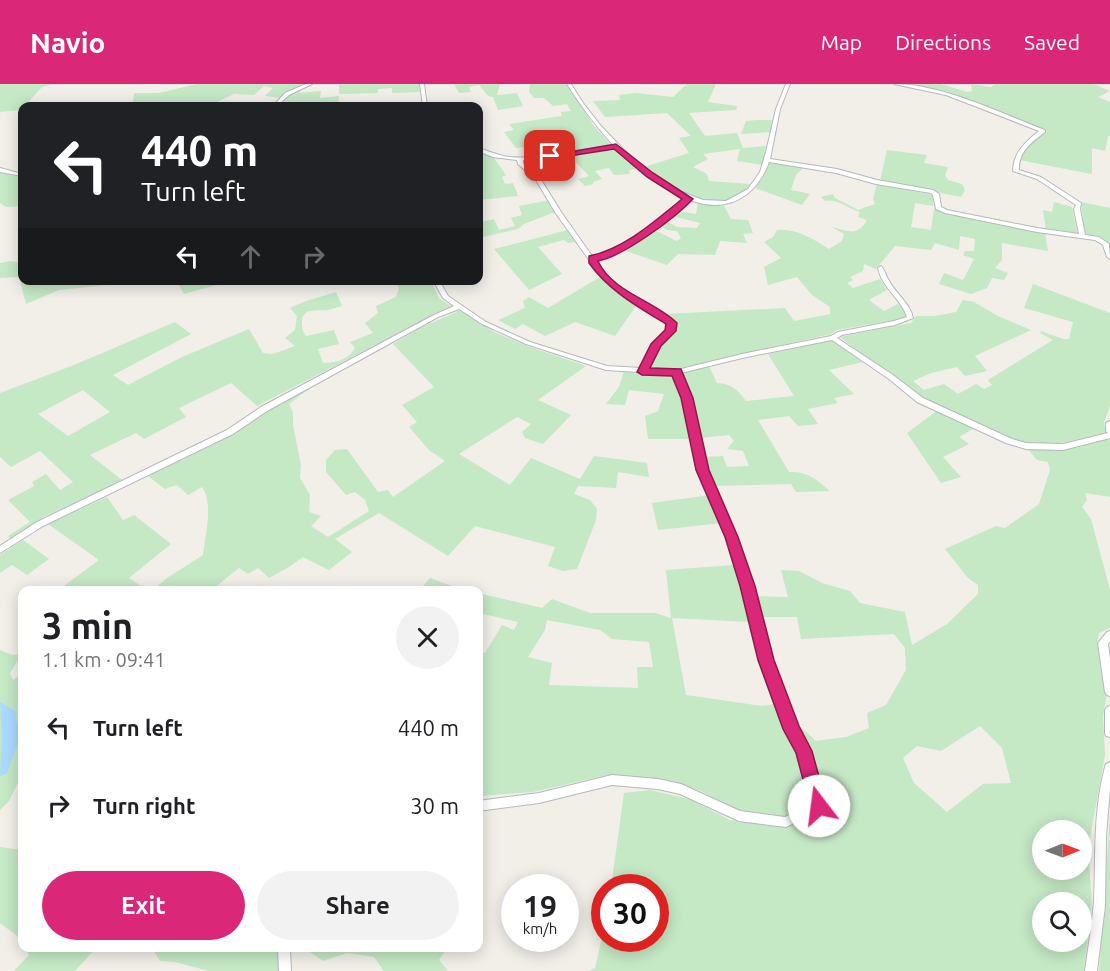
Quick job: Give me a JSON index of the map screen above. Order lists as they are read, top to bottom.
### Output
{
  "north": "right",
  "page": {
    "header": "Navio",
    "nav": ["Map", "Directions", "Saved"],
    "turn": ["440 m", "Turn left"],
    "heading": ["3 min", "1.1 km · 09:41"],
    "list": [
      {
        "name": "Turn left",
        "value": "440 m"
      },
      {
        "name": "Turn right",
        "value": "30 m"
      }
    ],
    "buttons": ["Exit", "Share"],
    "speed": "19 km/h",
    "limit": "30"
  }
}
